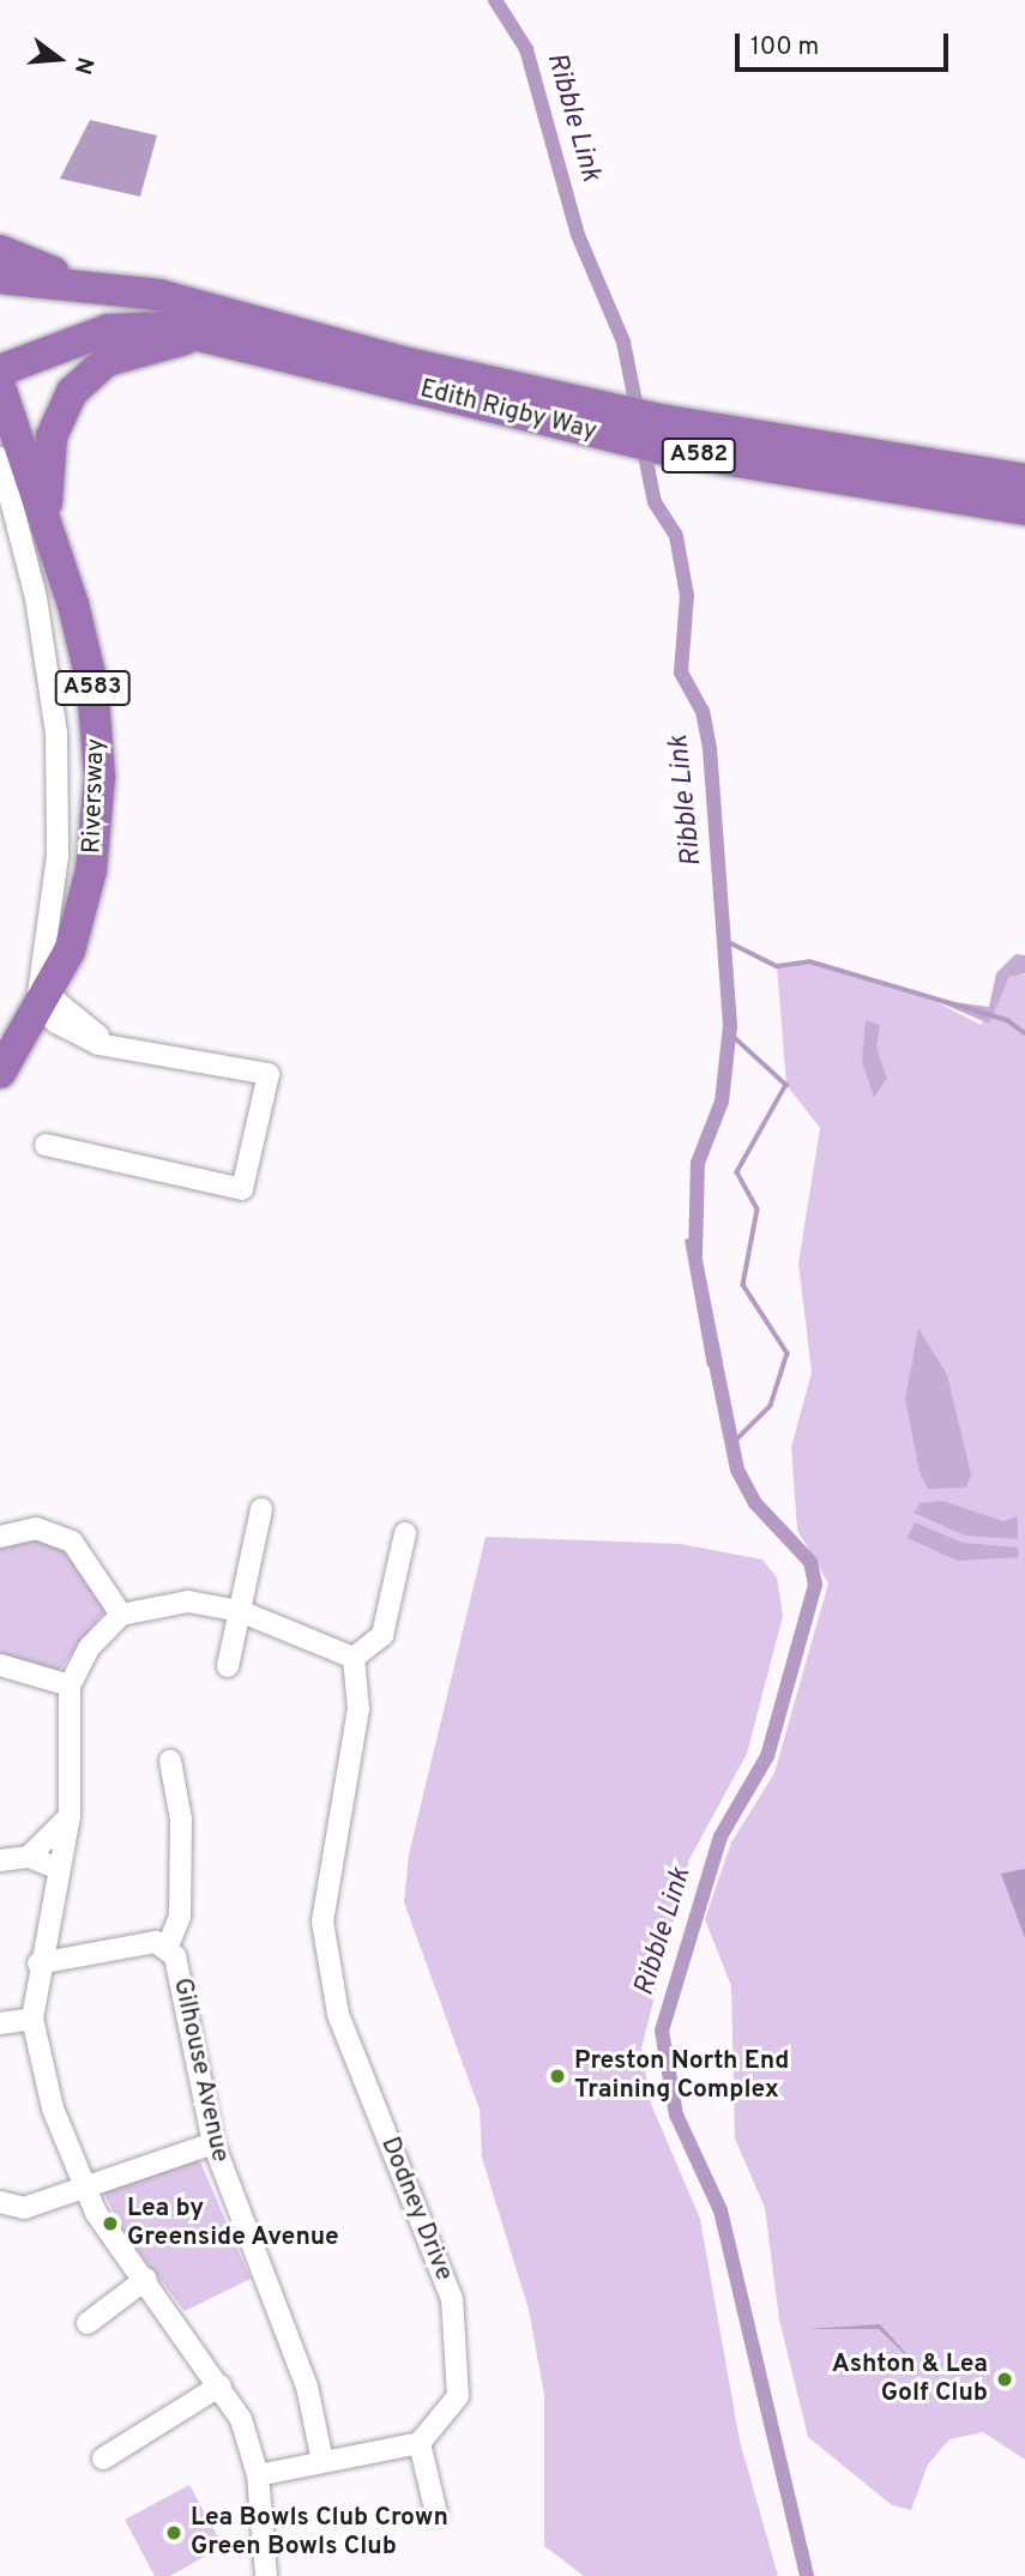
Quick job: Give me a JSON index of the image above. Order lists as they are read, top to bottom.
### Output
{
  "streets": {
    "highway": [
      "Edith Rigby Way",
      "A582",
      "A583",
      "Riversway"
    ],
    "street": ["Gilhouse Avenue", "Dodney Drive"]
  },
  "water": ["Ribble Link"],
  "places": [
    "Preston North End Training Complex",
    "Lea by Greenside Avenue",
    "Ashton & Lea Golf Club",
    "Lea Bowls Club Crown Green Bowls Club"
  ],
  "scale_bar": "100 m",
  "north": "right"
}
